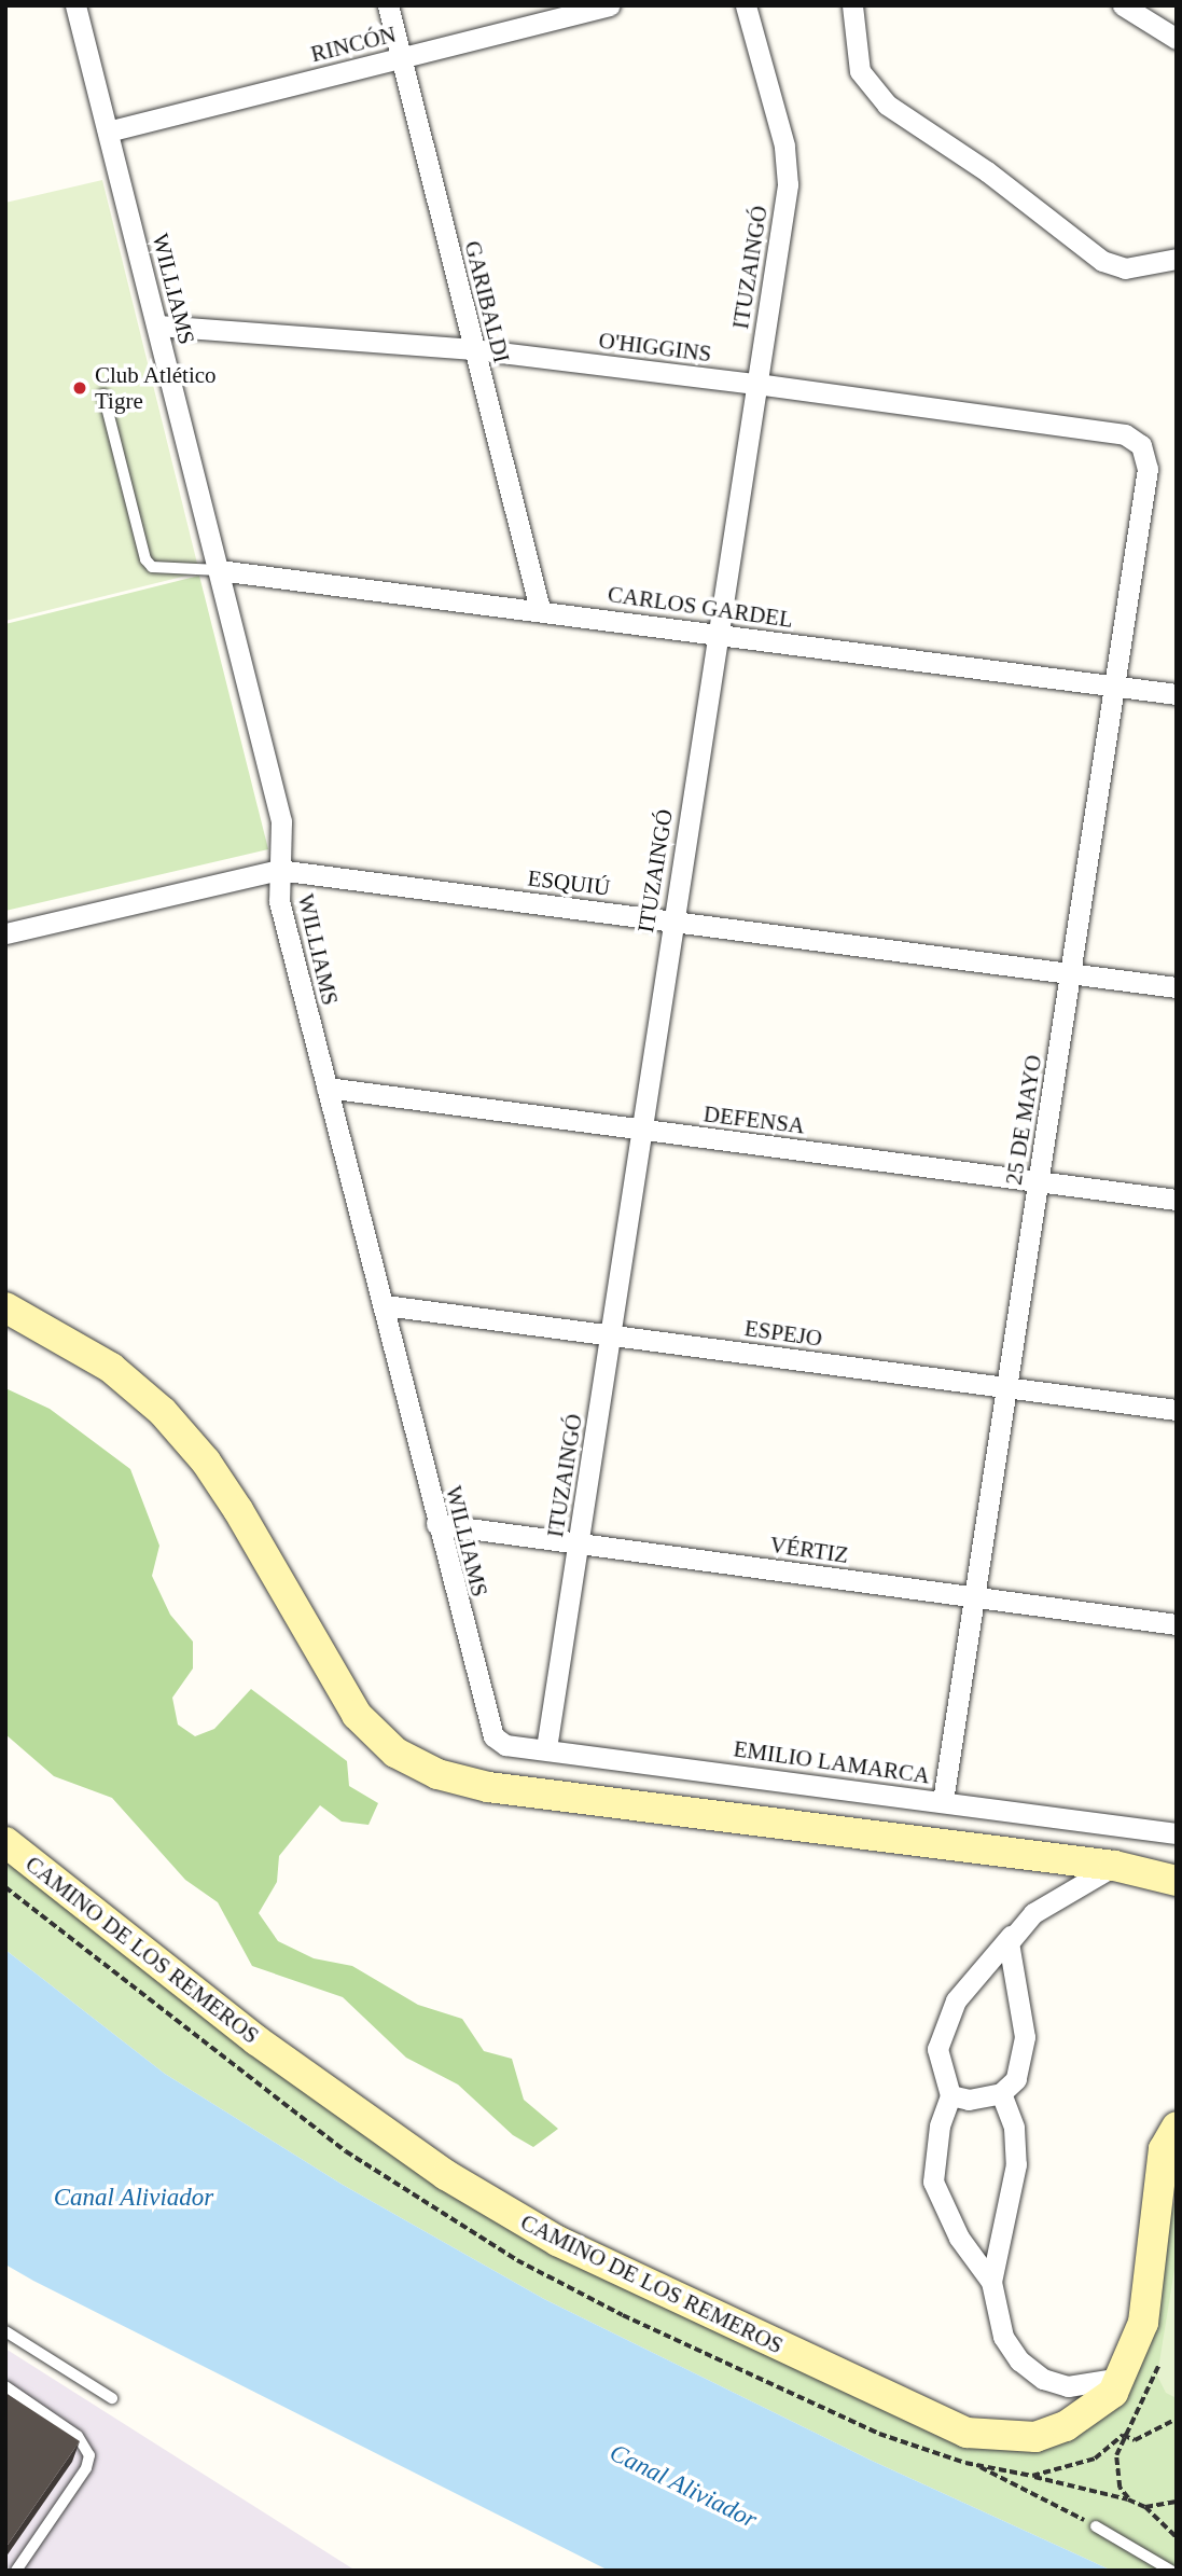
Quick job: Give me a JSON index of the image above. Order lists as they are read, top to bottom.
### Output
{
  "streets": {
    "main road": ["CAMINO DE LOS REMEROS"],
    "street": [
      "RINCÓN",
      "ITUZAINGÓ",
      "WILLIAMS",
      "GARIBALDI",
      "O'HIGGINS",
      "CARLOS GARDEL",
      "ESQUIÚ",
      "DEFENSA",
      "25 DE MAYO",
      "ESPEJO",
      "VÉRTIZ",
      "EMILIO LAMARCA"
    ]
  },
  "crossings": [
    ["RINCÓN", "WILLIAMS"],
    ["RINCÓN", "GARIBALDI"],
    ["ITUZAINGÓ", "O'HIGGINS"],
    ["ITUZAINGÓ", "CARLOS GARDEL"],
    ["ITUZAINGÓ", "ESQUIÚ"],
    ["ITUZAINGÓ", "DEFENSA"],
    ["ITUZAINGÓ", "ESPEJO"],
    ["ITUZAINGÓ", "VÉRTIZ"],
    ["ITUZAINGÓ", "EMILIO LAMARCA"],
    ["WILLIAMS", "O'HIGGINS"],
    ["WILLIAMS", "CARLOS GARDEL"],
    ["WILLIAMS", "ESQUIÚ"],
    ["WILLIAMS", "DEFENSA"],
    ["WILLIAMS", "ESPEJO"],
    ["WILLIAMS", "VÉRTIZ"],
    ["WILLIAMS", "EMILIO LAMARCA"],
    ["GARIBALDI", "O'HIGGINS"],
    ["GARIBALDI", "CARLOS GARDEL"],
    ["O'HIGGINS", "25 DE MAYO"],
    ["CARLOS GARDEL", "25 DE MAYO"],
    ["ESQUIÚ", "25 DE MAYO"],
    ["DEFENSA", "25 DE MAYO"],
    ["25 DE MAYO", "ESPEJO"],
    ["25 DE MAYO", "VÉRTIZ"],
    ["25 DE MAYO", "EMILIO LAMARCA"]
  ],
  "water": ["Canal Aliviador"],
  "places": ["Club Atlético Tigre"]
}
